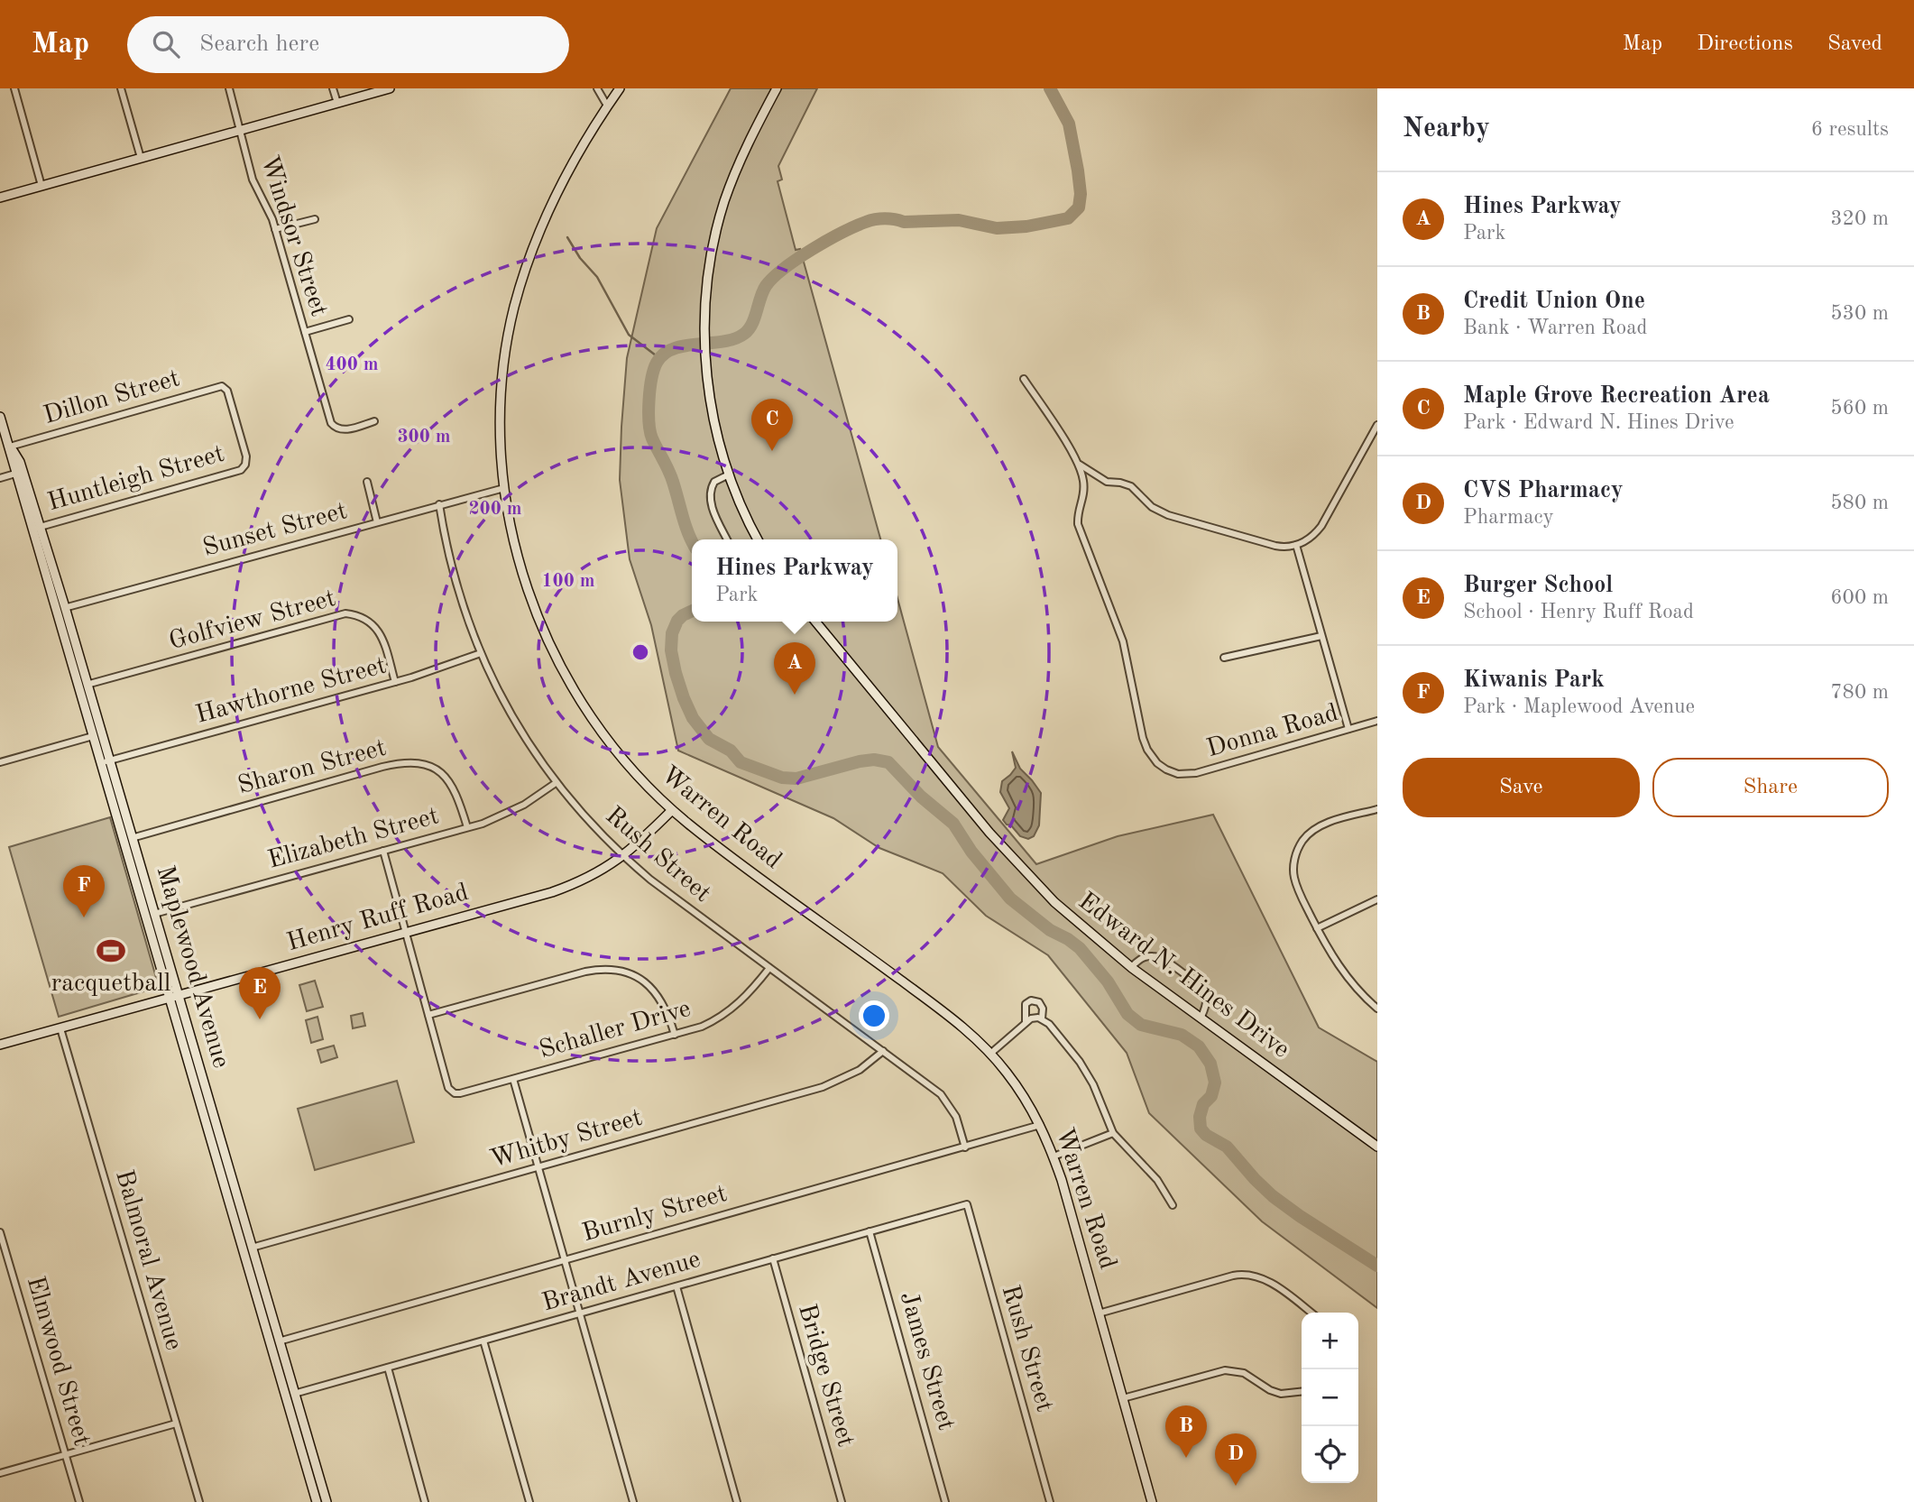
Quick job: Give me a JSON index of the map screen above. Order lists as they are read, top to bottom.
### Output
{
  "streets": {
    "street": [
      "Windsor Street",
      "Dillon Street",
      "Huntleigh Street",
      "Sunset Street",
      "Golfview Street",
      "Hawthorne Street",
      "Donna Road",
      "Sharon Street",
      "Warren Road",
      "Elizabeth Street",
      "Rush Street",
      "Henry Ruff Road",
      "Maplewood Avenue",
      "Edward N. Hines Drive",
      "Schaller Drive",
      "Whitby Street",
      "Burnly Street",
      "Balmoral Avenue",
      "Brandt Avenue",
      "Elmwood Street",
      "James Street",
      "Bridge Street"
    ]
  },
  "crossings": [
    ["Dillon Street", "Huntleigh Street"],
    ["Dillon Street", "Maplewood Avenue"],
    ["Huntleigh Street", "Maplewood Avenue"],
    ["Sunset Street", "Warren Road"],
    ["Sunset Street", "Rush Street"],
    ["Sunset Street", "Maplewood Avenue"],
    ["Golfview Street", "Hawthorne Street"],
    ["Golfview Street", "Maplewood Avenue"],
    ["Hawthorne Street", "Rush Street"],
    ["Hawthorne Street", "Maplewood Avenue"],
    ["Sharon Street", "Elizabeth Street"],
    ["Sharon Street", "Maplewood Avenue"],
    ["Warren Road", "Henry Ruff Road"],
    ["Warren Road", "Burnly Street"],
    ["Elizabeth Street", "Rush Street"],
    ["Elizabeth Street", "Maplewood Avenue"],
    ["Rush Street", "Henry Ruff Road"],
    ["Rush Street", "Schaller Drive"],
    ["Rush Street", "Whitby Street"],
    ["Rush Street", "Burnly Street"],
    ["Rush Street", "Brandt Avenue"],
    ["Henry Ruff Road", "Maplewood Avenue"],
    ["Henry Ruff Road", "Balmoral Avenue"],
    ["Maplewood Avenue", "Whitby Street"],
    ["Maplewood Avenue", "Burnly Street"],
    ["Maplewood Avenue", "Brandt Avenue"],
    ["Brandt Avenue", "James Street"],
    ["Brandt Avenue", "Bridge Street"]
  ],
  "places": {
    "sports": ["racquetball"]
  },
  "page": {
    "header": "Map",
    "search": "Search here",
    "nav": ["Map", "Directions", "Saved"],
    "heading": ["Nearby", "6 results"],
    "list": [
      {
        "mark": "A",
        "name": "Hines Parkway",
        "note": "Park",
        "value": "320 m"
      },
      {
        "mark": "B",
        "name": "Credit Union One",
        "note": "Bank · Warren Road",
        "value": "530 m"
      },
      {
        "mark": "C",
        "name": "Maple Grove Recreation Area",
        "note": "Park · Edward N. Hines Drive",
        "value": "560 m"
      },
      {
        "mark": "D",
        "name": "CVS Pharmacy",
        "note": "Pharmacy",
        "value": "580 m"
      },
      {
        "mark": "E",
        "name": "Burger School",
        "note": "School · Henry Ruff Road",
        "value": "600 m"
      },
      {
        "mark": "F",
        "name": "Kiwanis Park",
        "note": "Park · Maplewood Avenue",
        "value": "780 m"
      }
    ],
    "pins": [
      "C",
      "A",
      "F",
      "E",
      "B",
      "D"
    ],
    "popup": ["Hines Parkway", "Park"],
    "buttons": ["Save", "Share"],
    "map_buttons": ["+", "−"]
  },
  "rings": [
    "400 m",
    "300 m",
    "200 m",
    "100 m"
  ]
}
